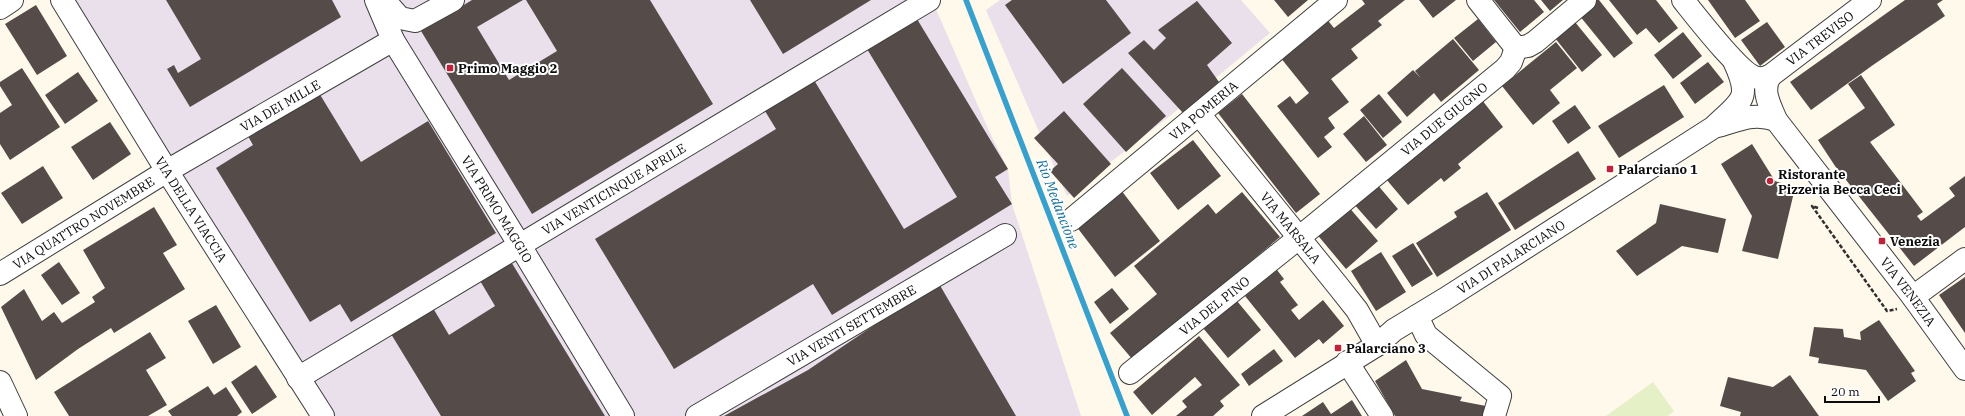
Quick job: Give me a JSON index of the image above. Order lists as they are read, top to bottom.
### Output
{
  "streets": {
    "street": [
      "VIA TREVISO",
      "VIA DEI MILLE",
      "VIA POMERIA",
      "VIA DUE GIUGNO",
      "VIA VENTICINQUE APRILE",
      "VIA DELLA VIACCIA",
      "VIA PRIMO MAGGIO",
      "VIA QUATTRO NOVEMBRE",
      "VIA MARSALA",
      "VIA DI PALARCIANO",
      "VIA VENEZIA",
      "VIA DEL PINO",
      "VIA VENTI SETTEMBRE"
    ]
  },
  "crossings": [
    ["VIA TREVISO", "VIA VENEZIA"],
    ["VIA DEI MILLE", "VIA DELLA VIACCIA"],
    ["VIA DEI MILLE", "VIA PRIMO MAGGIO"],
    ["VIA DEI MILLE", "VIA QUATTRO NOVEMBRE"],
    ["VIA POMERIA", "VIA MARSALA"],
    ["VIA DUE GIUGNO", "VIA MARSALA"],
    ["VIA DUE GIUGNO", "VIA DEL PINO"],
    ["VIA VENTICINQUE APRILE", "VIA DELLA VIACCIA"],
    ["VIA VENTICINQUE APRILE", "VIA PRIMO MAGGIO"],
    ["VIA DELLA VIACCIA", "VIA QUATTRO NOVEMBRE"],
    ["VIA MARSALA", "VIA DI PALARCIANO"],
    ["VIA MARSALA", "VIA DEL PINO"]
  ],
  "water": ["Rio Medancione"],
  "places": {
    "transit": [
      "Primo Maggio 2",
      "Palarciano 1",
      "Venezia",
      "Palarciano 3"
    ],
    "other": ["Ristorante Pizzeria Becca Ceci"]
  },
  "scale_bar": "20 m"
}
